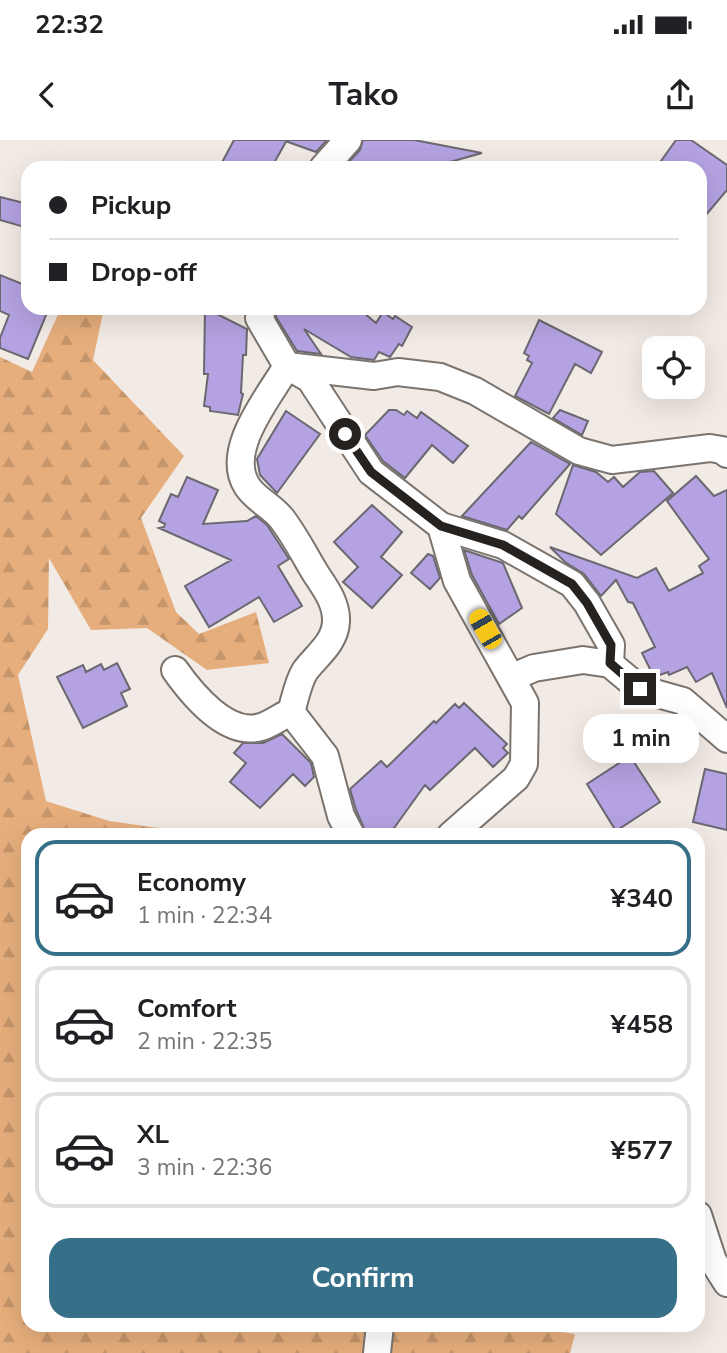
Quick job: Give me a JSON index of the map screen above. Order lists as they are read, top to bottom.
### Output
{
  "page": {
    "status": "22:32",
    "header": "Tako",
    "banner": ["Pickup", "Drop-off"],
    "bubble": "1 min",
    "list": [
      {
        "name": "Economy",
        "note": "1 min · 22:34",
        "value": "¥340"
      },
      {
        "name": "Comfort",
        "note": "2 min · 22:35",
        "value": "¥458"
      },
      {
        "name": "XL",
        "note": "3 min · 22:36",
        "value": "¥577"
      }
    ],
    "buttons": "Confirm"
  }
}
